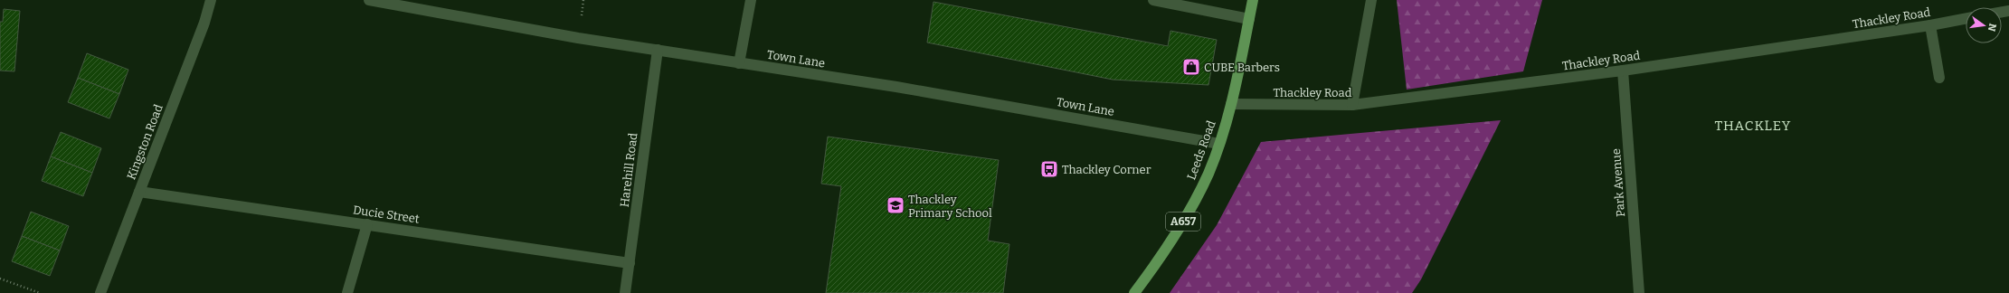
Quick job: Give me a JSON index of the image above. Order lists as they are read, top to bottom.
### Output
{
  "streets": {
    "main road": ["Leeds Road", "A657"],
    "street": [
      "Thackley Road",
      "Town Lane",
      "Kingston Road",
      "Harehill Road",
      "Park Avenue",
      "Ducie Street"
    ]
  },
  "crossings": [
    ["Thackley Road", "Leeds Road"],
    ["Thackley Road", "Park Avenue"],
    ["Town Lane", "Leeds Road"],
    ["Town Lane", "Harehill Road"],
    ["Kingston Road", "Ducie Street"],
    ["Harehill Road", "Ducie Street"]
  ],
  "districts": ["THACKLEY"],
  "places": {
    "shop": ["CUBE Barbers"],
    "bus stop": ["Thackley Corner"],
    "school or university": ["Thackley Primary School"]
  },
  "north": "right"
}
